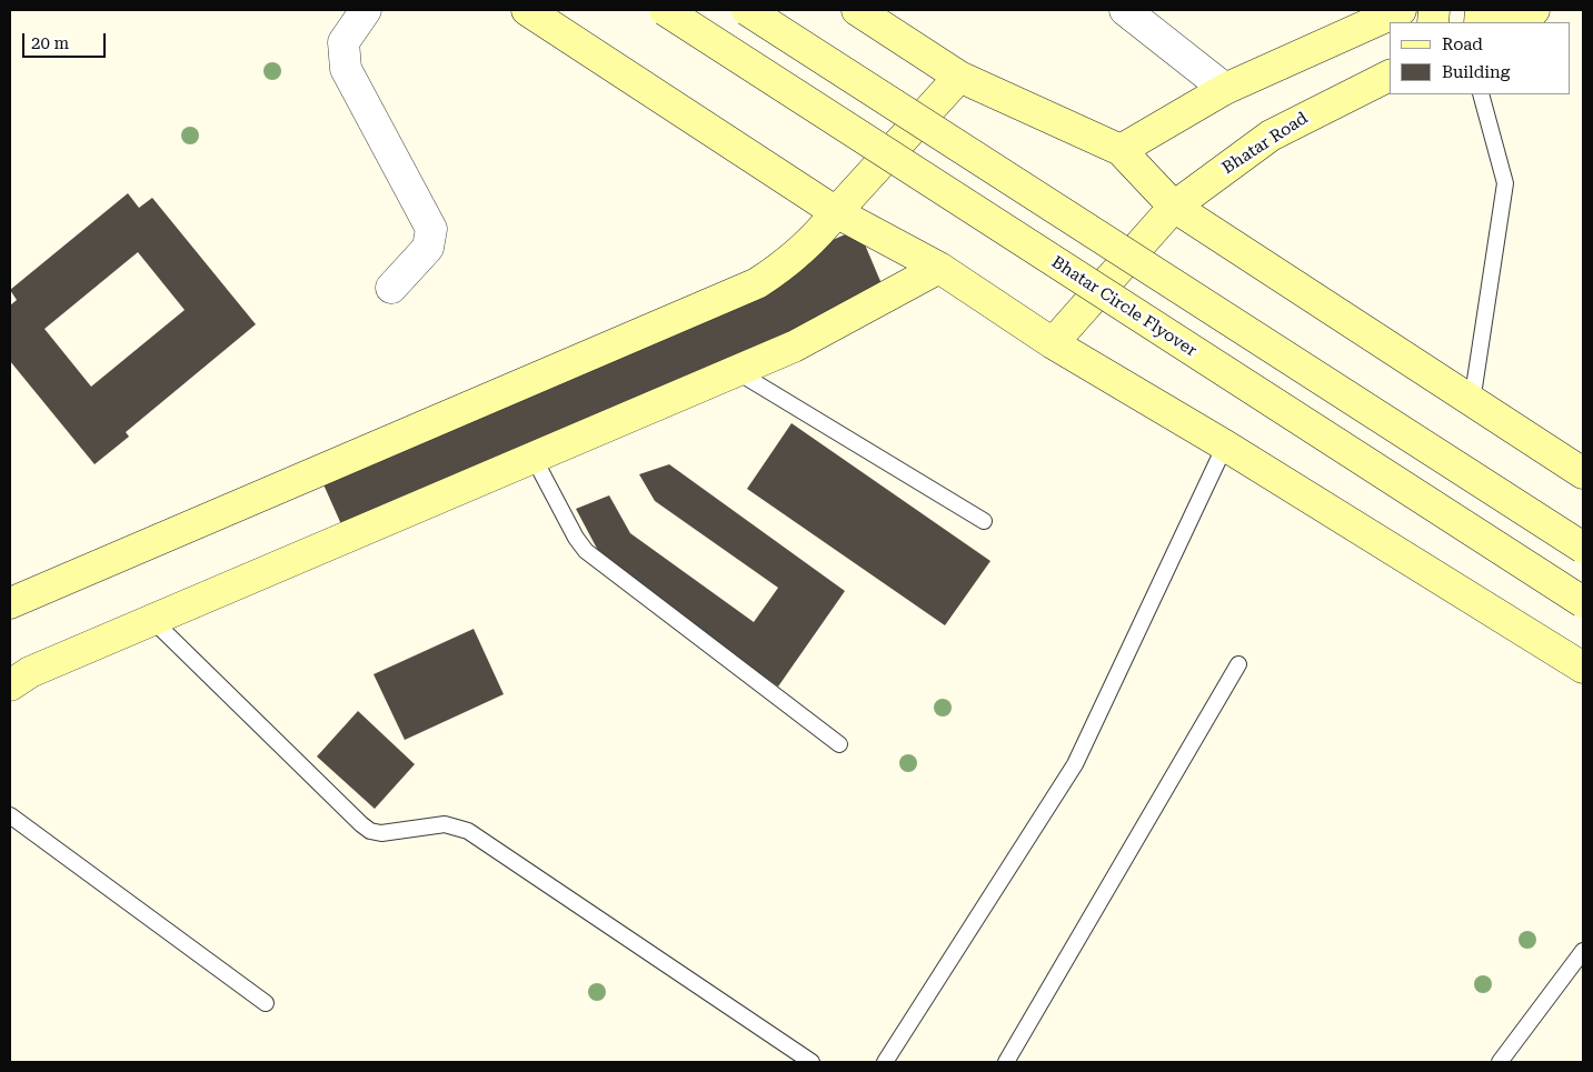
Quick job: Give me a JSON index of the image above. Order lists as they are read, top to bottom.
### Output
{
  "streets": {
    "main road": ["Bhatar Road", "Bhatar Circle Flyover"]
  },
  "legend": ["Road", "Building"],
  "scale_bar": "20 m"
}
